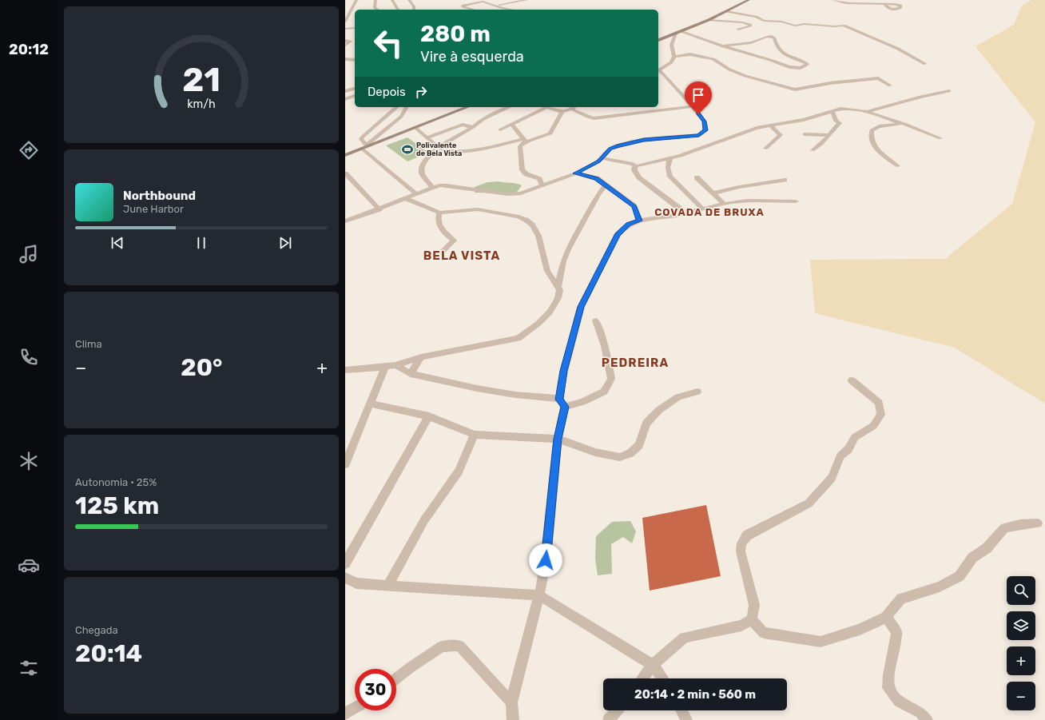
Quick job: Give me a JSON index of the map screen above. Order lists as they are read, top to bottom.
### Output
{
  "districts": ["COVADA DE BRUXA", "BELA VISTA", "PEDREIRA"],
  "places": {
    "sports": ["Polivalente de Bela Vista"]
  },
  "page": {
    "tabs": "20:12",
    "turn": ["280 m", "Vire à esquerda"],
    "then": "Depois",
    "song": ["Northbound", "June Harbor"],
    "tile": [
      "Clima",
      ["Autonomia · 25%", "125 km"],
      ["Chegada", "20:14"]
    ],
    "heat": ["−", "20°", "+"],
    "map_buttons": ["+", "−"],
    "limit": "30",
    "trip": "20:14 · 2 min · 560 m",
    "gauge": ["21", "km/h"]
  }
}
